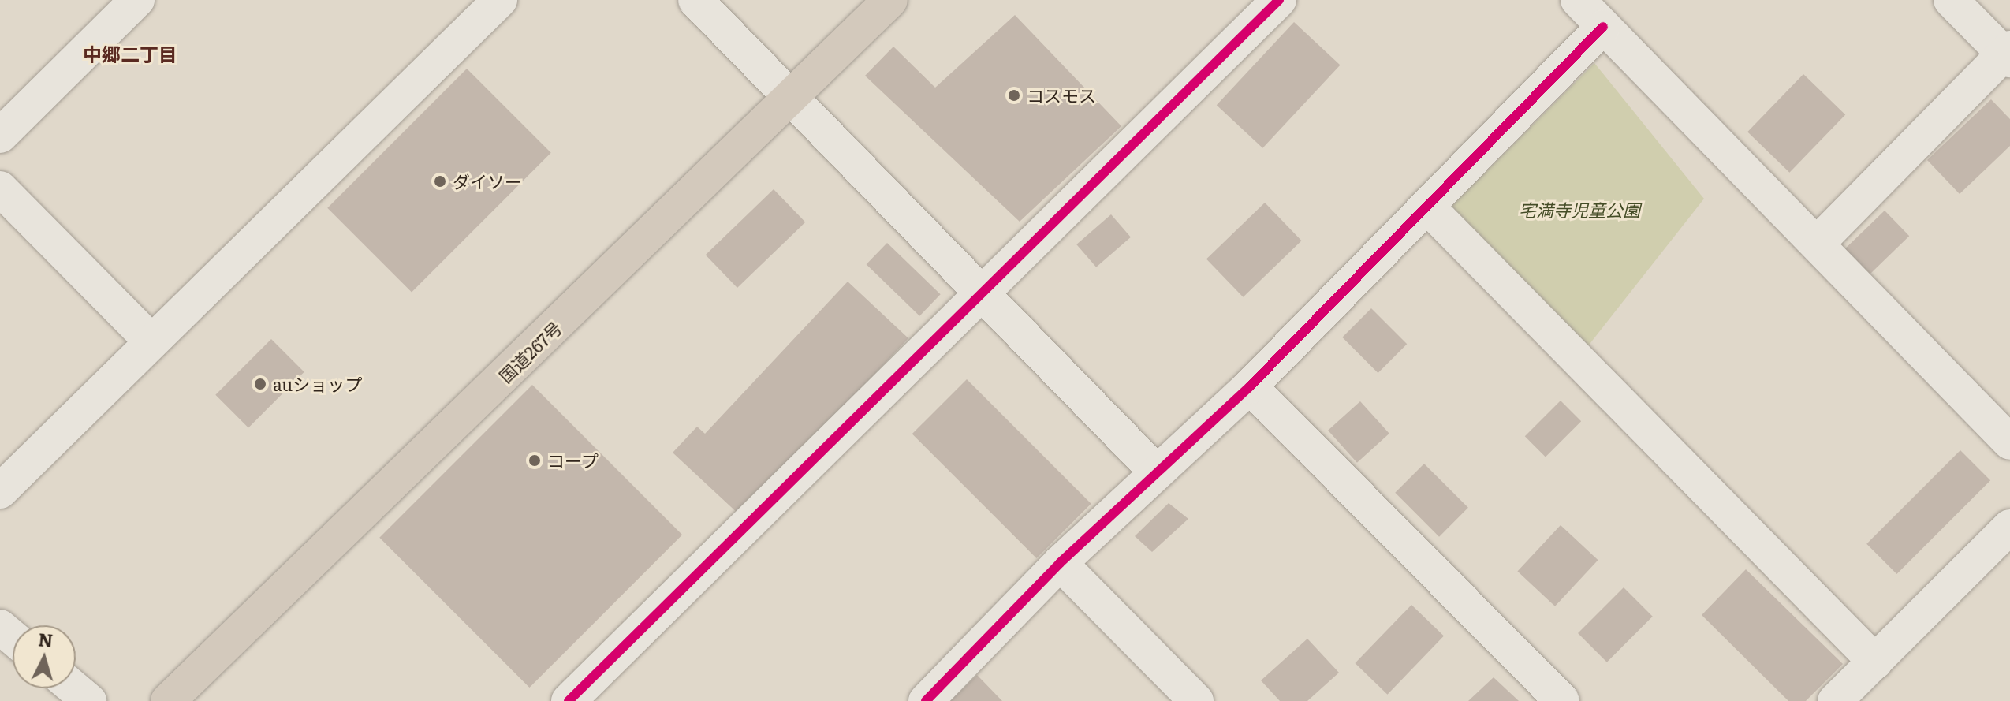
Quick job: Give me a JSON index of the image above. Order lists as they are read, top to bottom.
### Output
{
  "streets": {
    "highway": ["国道267号"]
  },
  "districts": ["中郷二丁目"],
  "parks": ["宅満寺児童公園"],
  "places": [
    "コスモス",
    "ダイソー",
    "auショップ",
    "コープ"
  ],
  "north": "top"
}
